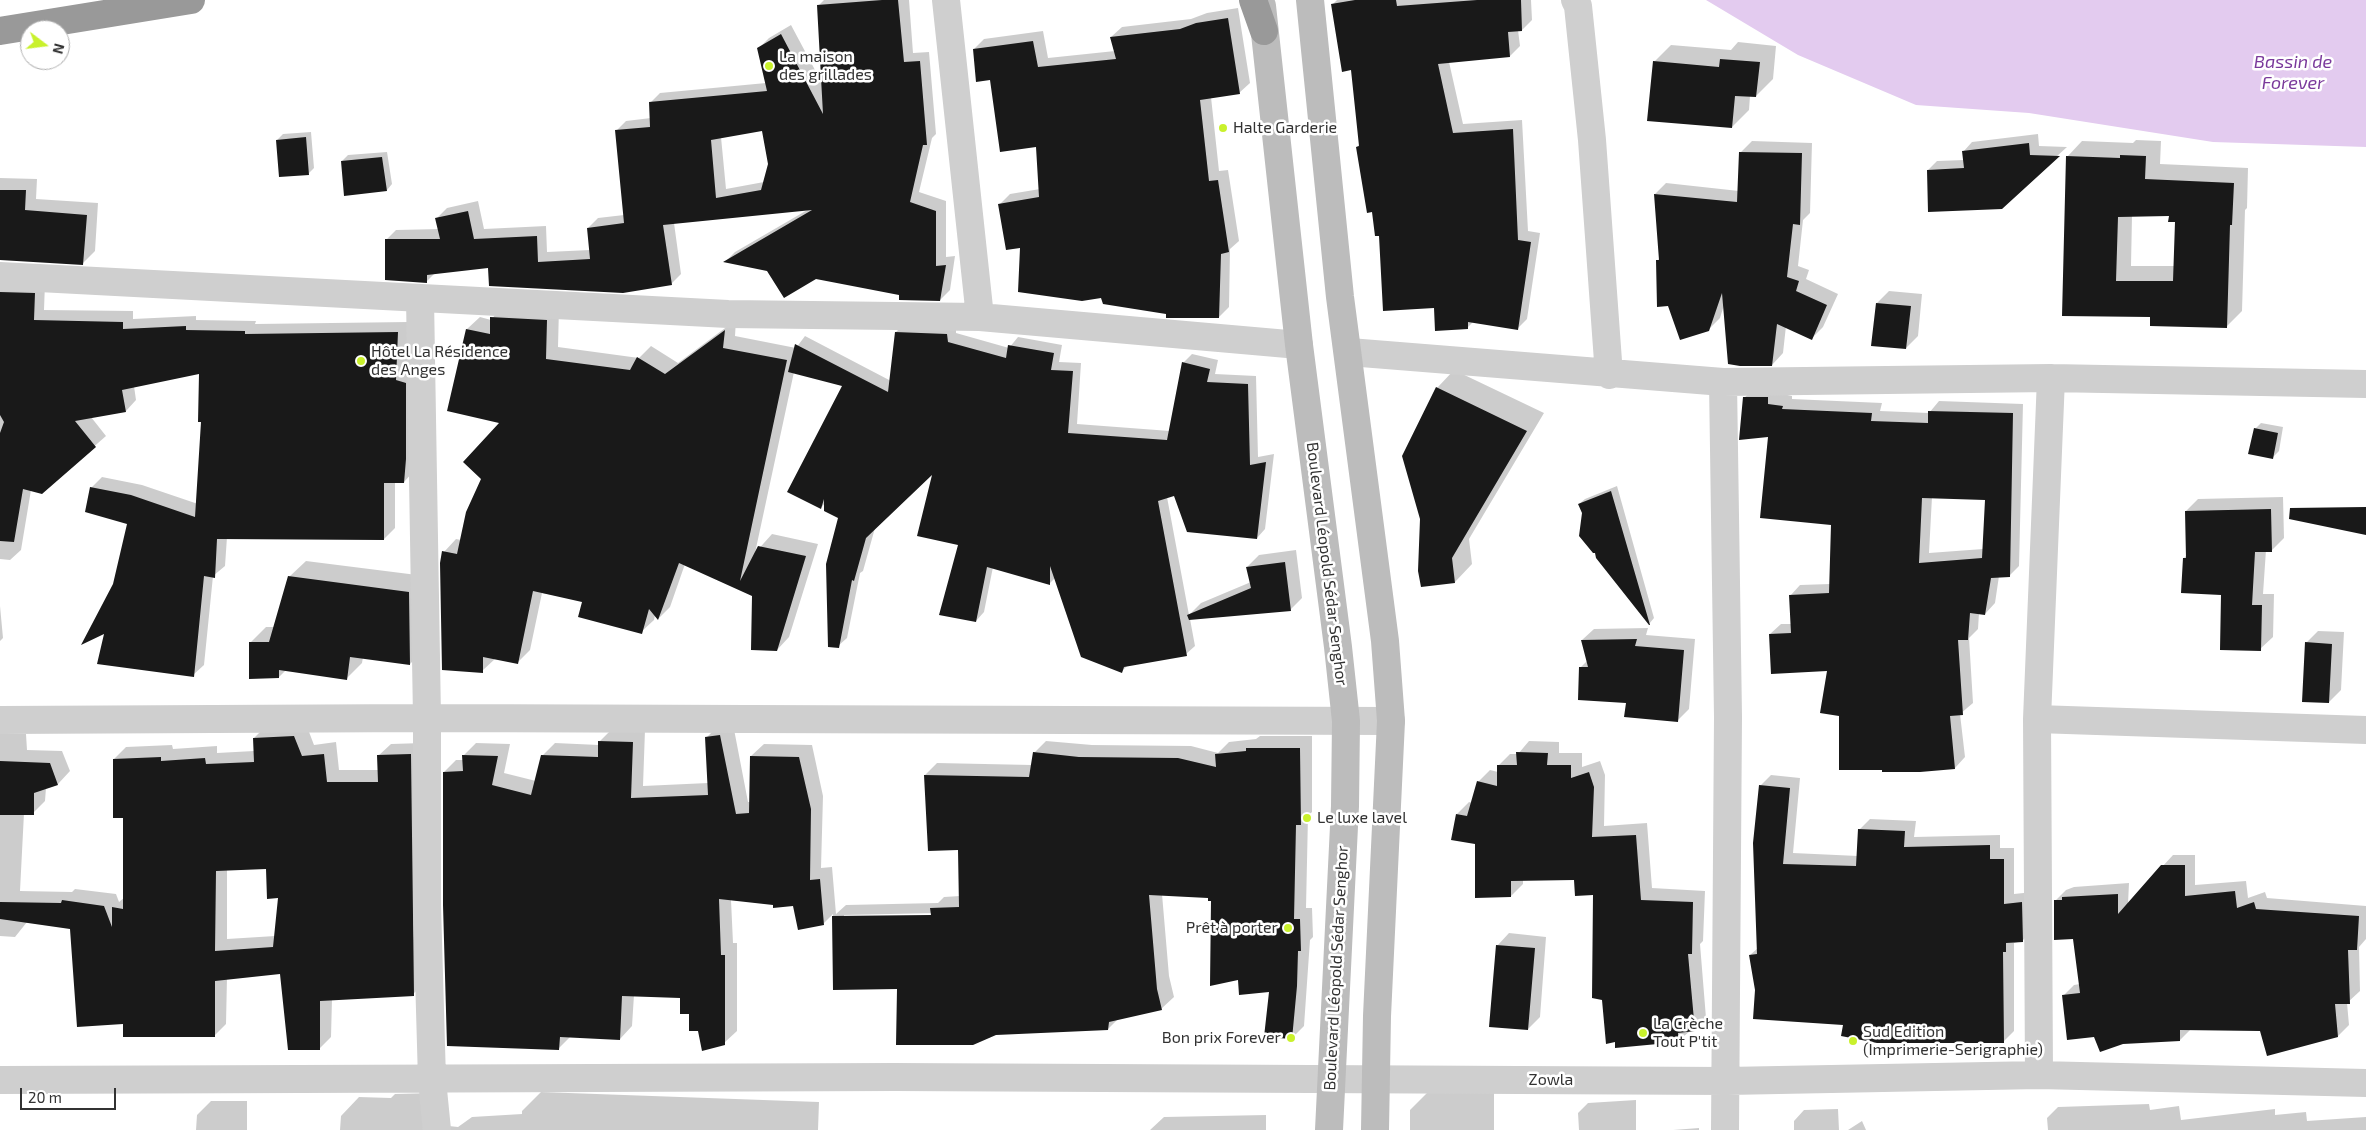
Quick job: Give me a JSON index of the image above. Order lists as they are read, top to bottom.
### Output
{
  "streets": {
    "main road": ["Boulevard Léopold Sédar Senghor"],
    "street": ["Zowla"]
  },
  "crossings": [
    ["Boulevard Léopold Sédar Senghor", "Zowla"]
  ],
  "water": ["Bassin de Forever"],
  "places": [
    "La maison des grillades",
    "Halte Garderie",
    "Hôtel La Résidence des Anges",
    "Le luxe lavel",
    "Prêt à porter",
    "La Crèche Tout P'tit",
    "Bon prix Forever",
    "Sud Edition (Imprimerie-Serigraphie)"
  ],
  "scale_bar": "20 m",
  "north": "right"
}
